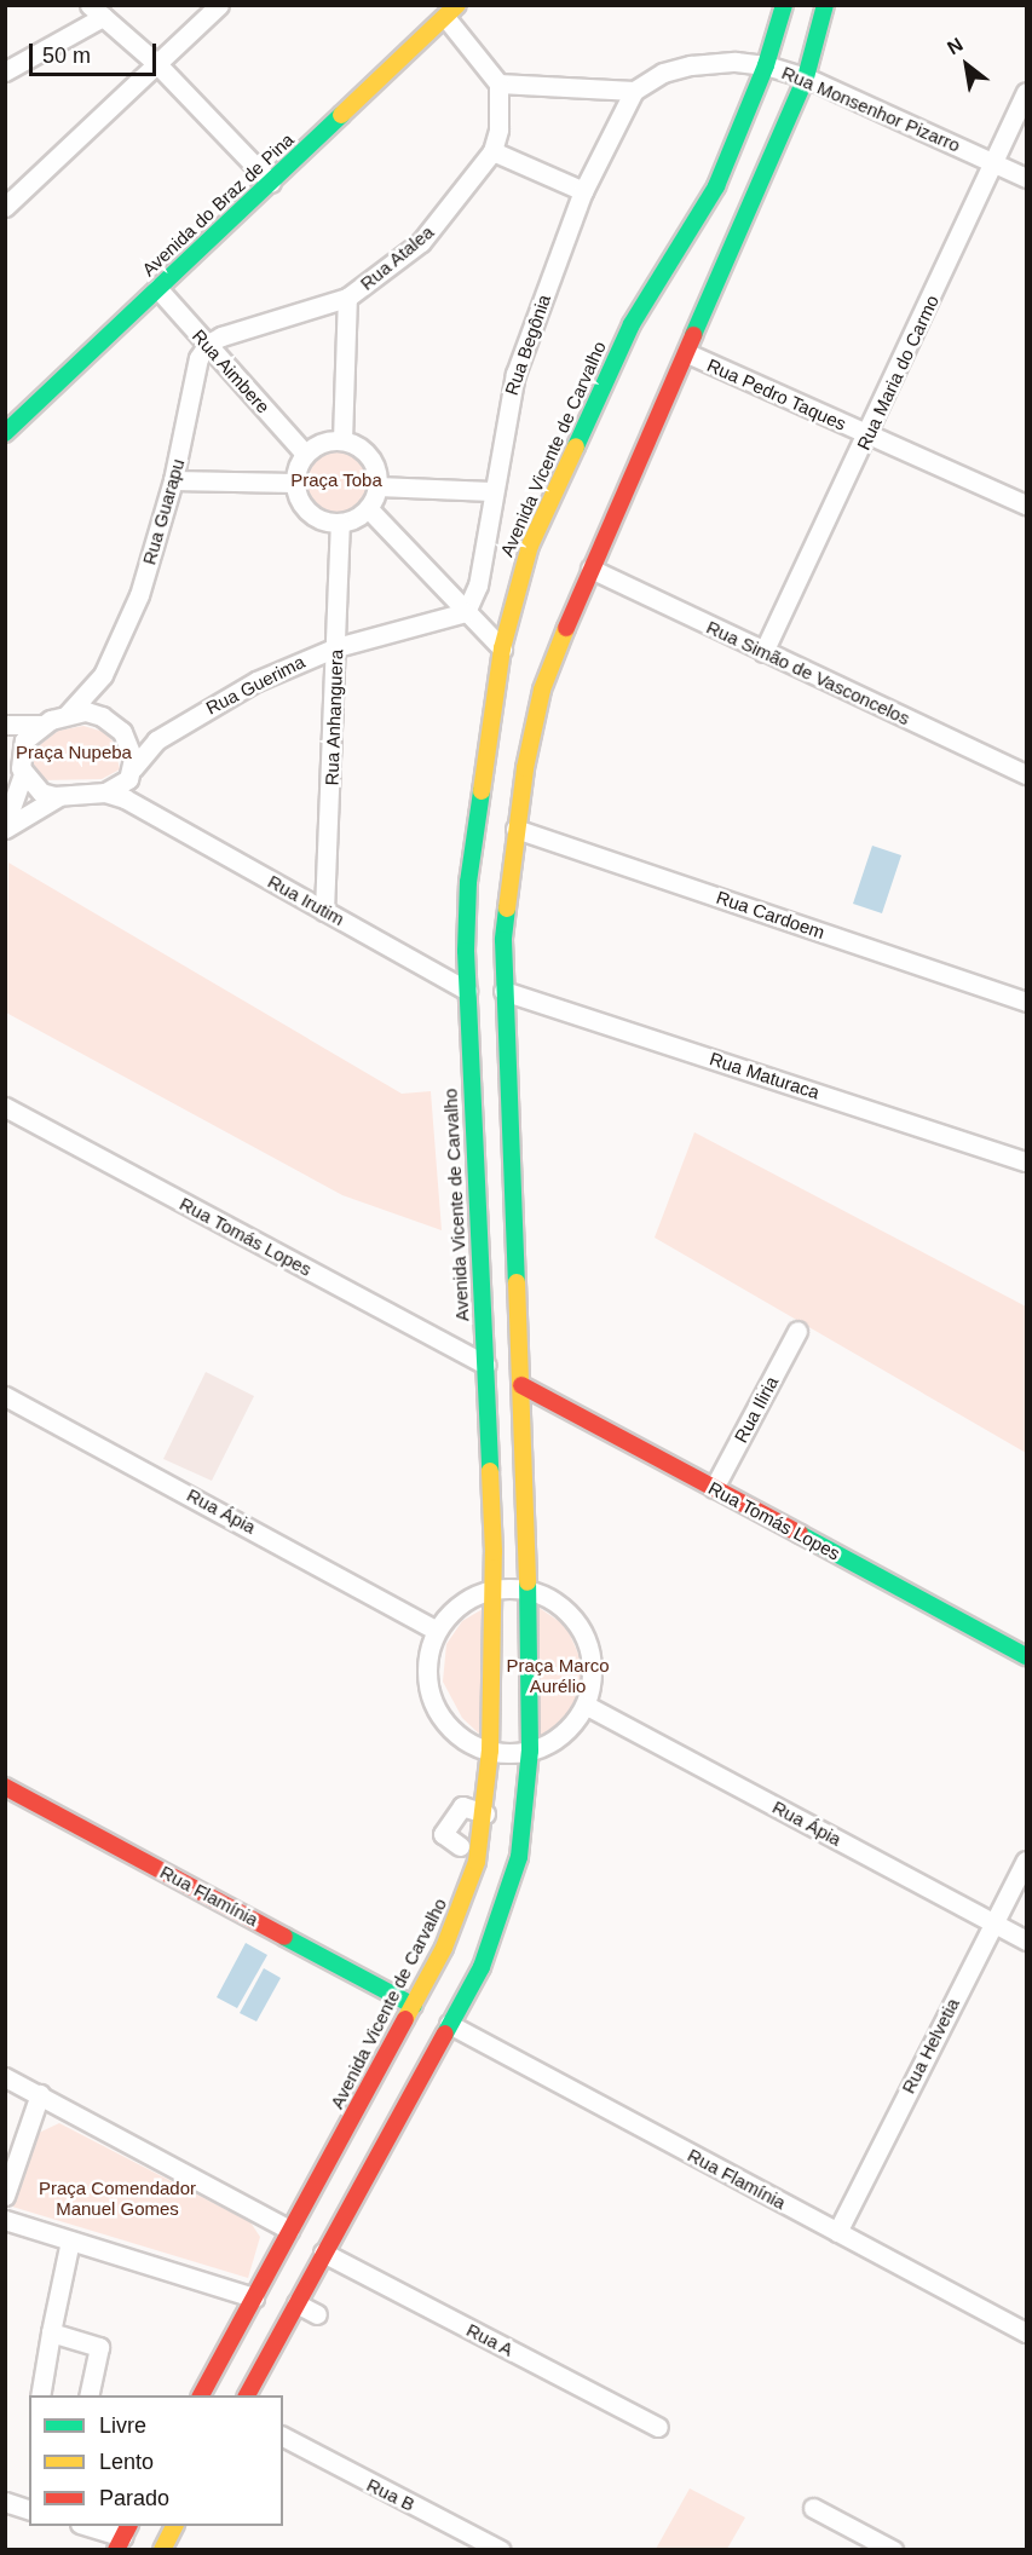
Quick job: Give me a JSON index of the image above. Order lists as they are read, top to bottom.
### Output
{
  "streets": {
    "main road": [
      "Avenida do Braz de Pina",
      "Avenida Vicente de Carvalho",
      "Rua Tomás Lopes",
      "Rua Flamínia"
    ],
    "street": [
      "Rua Monsenhor Pizarro",
      "Rua Atalea",
      "Rua Begônia",
      "Rua Aimbere",
      "Rua Maria do Carmo",
      "Rua Pedro Taques",
      "Rua Guarapu",
      "Rua Simão de Vasconcelos",
      "Rua Guerima",
      "Rua Anhanguera",
      "Rua Irutim",
      "Rua Cardoem",
      "Rua Maturaca",
      "Rua Iliria",
      "Rua Ápia",
      "Rua Helvetia",
      "Rua A",
      "Rua B"
    ]
  },
  "crossings": [
    ["Rua Monsenhor Pizarro", "Rua Begônia"],
    ["Rua Monsenhor Pizarro", "Rua Maria do Carmo"],
    ["Rua Monsenhor Pizarro", "Avenida Vicente de Carvalho"],
    ["Avenida do Braz de Pina", "Rua Aimbere"],
    ["Rua Atalea", "Rua Aimbere"],
    ["Rua Atalea", "Rua Guarapu"],
    ["Rua Begônia", "Rua Guerima"],
    ["Rua Aimbere", "Rua Guarapu"],
    ["Rua Aimbere", "Rua Anhanguera"],
    ["Rua Maria do Carmo", "Rua Pedro Taques"],
    ["Rua Maria do Carmo", "Rua Simão de Vasconcelos"],
    ["Avenida Vicente de Carvalho", "Rua Irutim"],
    ["Avenida Vicente de Carvalho", "Rua Tomás Lopes"],
    ["Avenida Vicente de Carvalho", "Rua Flamínia"],
    ["Rua Guarapu", "Rua Guerima"],
    ["Rua Guarapu", "Rua Irutim"],
    ["Rua Guerima", "Rua Anhanguera"],
    ["Rua Guerima", "Rua Irutim"],
    ["Rua Anhanguera", "Rua Irutim"],
    ["Rua Tomás Lopes", "Rua Iliria"],
    ["Rua Ápia", "Rua Helvetia"],
    ["Rua Flamínia", "Rua Helvetia"]
  ],
  "parks": [
    "Praça Toba",
    "Praça Nupeba",
    "Praça Marco Aurélio",
    "Praça Comendador Manuel Gomes"
  ],
  "legend": ["Livre", "Lento", "Parado"],
  "scale_bar": "50 m",
  "north": "top left"
}
